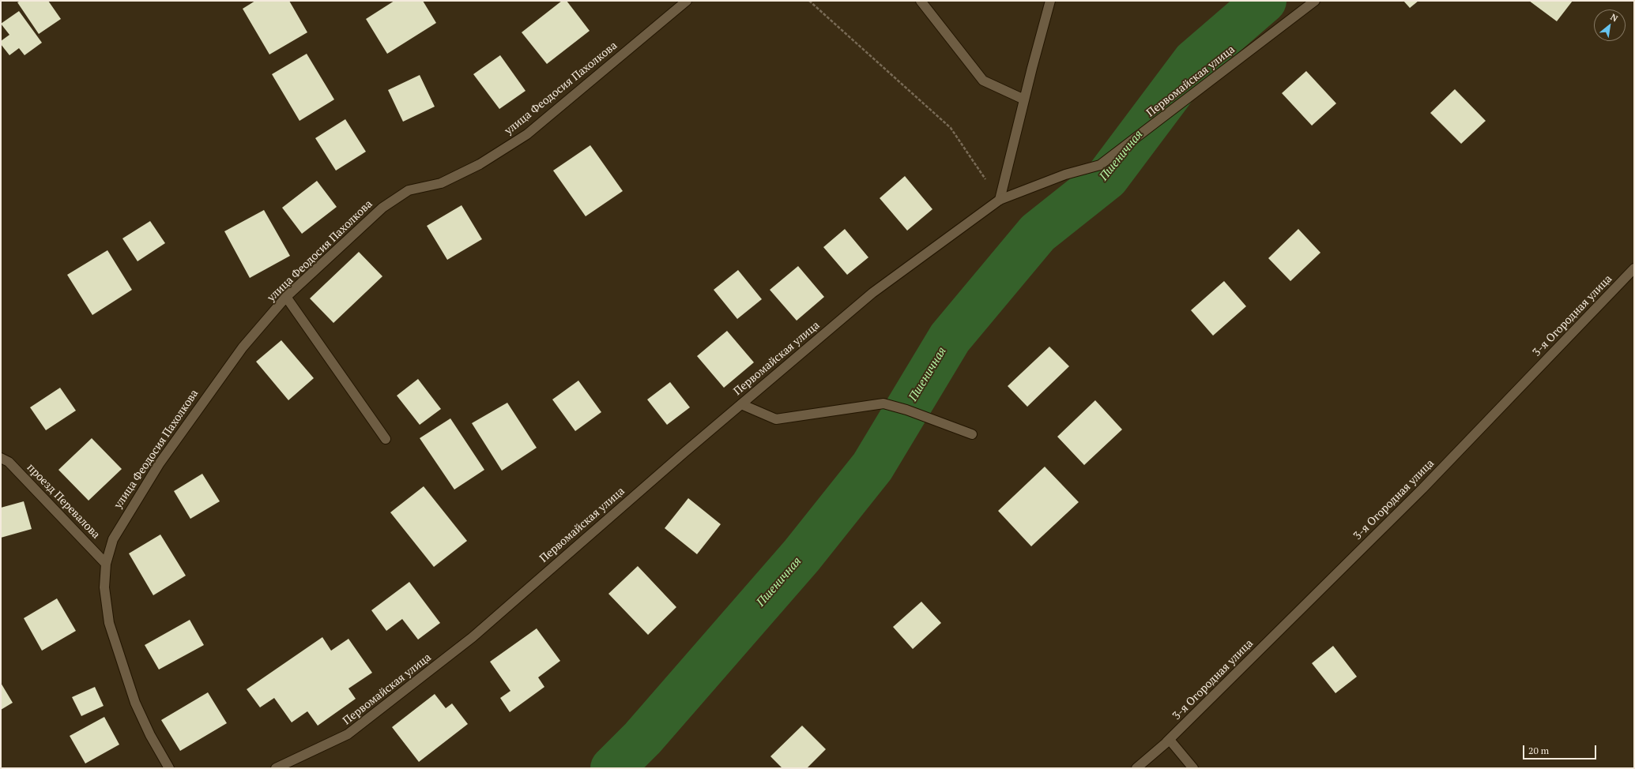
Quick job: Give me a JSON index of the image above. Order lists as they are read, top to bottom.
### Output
{
  "streets": {
    "street": [
      "Первомайская улица",
      "улица Феодосия Пахолкова",
      "3-я Огородная улица",
      "проезд Перевалова"
    ]
  },
  "crossings": [
    ["улица Феодосия Пахолкова", "проезд Перевалова"]
  ],
  "water": ["Пшеничная"],
  "scale_bar": "20 m",
  "north": "top right"
}
